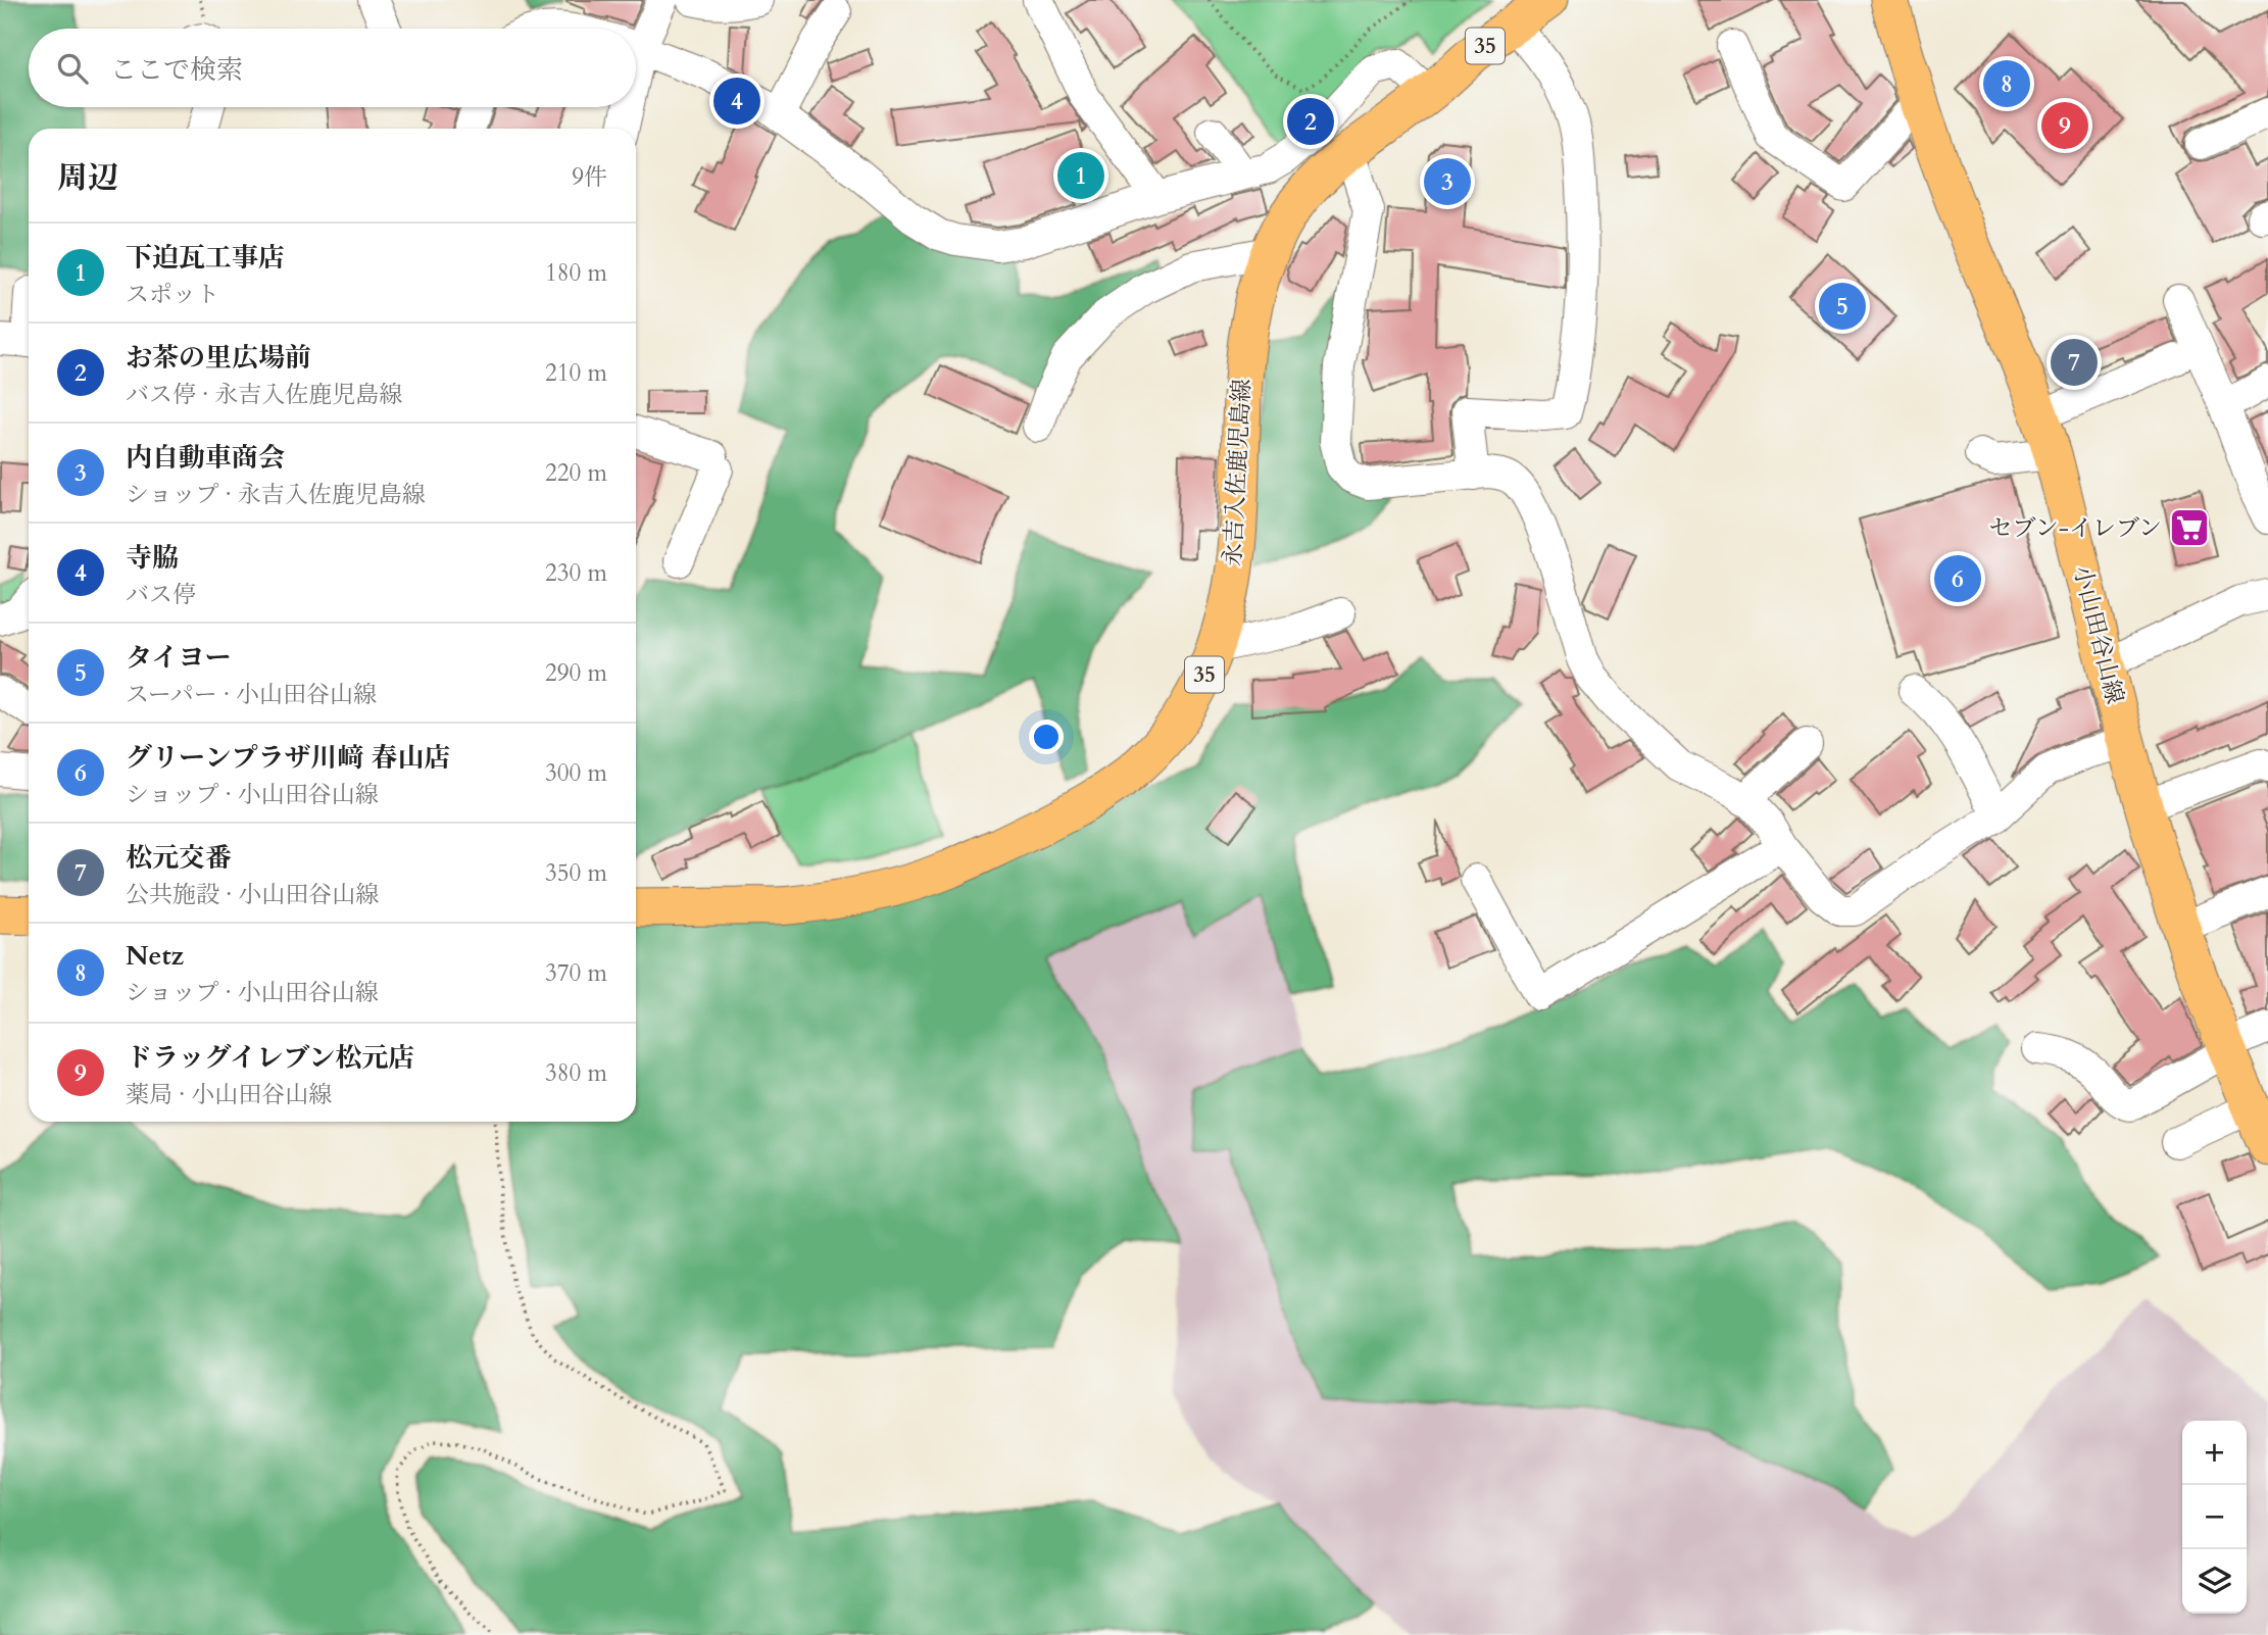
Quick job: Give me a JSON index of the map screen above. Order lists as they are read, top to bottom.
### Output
{
  "streets": {
    "main road": ["35", "永吉入佐鹿児島線", "小山田谷山線"]
  },
  "places": {
    "supermarket": ["セブン-イレブン"]
  },
  "page": {
    "search": "ここで検索",
    "pins": [
      "8",
      "4",
      "2",
      "9",
      "1",
      "3",
      "5",
      "7",
      "6"
    ],
    "heading": ["周辺", "9件"],
    "list": [
      {
        "mark": "1",
        "name": "下迫瓦工事店",
        "note": "スポット",
        "value": "180 m"
      },
      {
        "mark": "2",
        "name": "お茶の里広場前",
        "note": "バス停 · 永吉入佐鹿児島線",
        "value": "210 m"
      },
      {
        "mark": "3",
        "name": "内自動車商会",
        "note": "ショップ · 永吉入佐鹿児島線",
        "value": "220 m"
      },
      {
        "mark": "4",
        "name": "寺脇",
        "note": "バス停",
        "value": "230 m"
      },
      {
        "mark": "5",
        "name": "タイヨー",
        "note": "スーパー · 小山田谷山線",
        "value": "290 m"
      },
      {
        "mark": "6",
        "name": "グリーンプラザ川﨑 春山店",
        "note": "ショップ · 小山田谷山線",
        "value": "300 m"
      },
      {
        "mark": "7",
        "name": "松元交番",
        "note": "公共施設 · 小山田谷山線",
        "value": "350 m"
      },
      {
        "mark": "8",
        "name": "Netz",
        "note": "ショップ · 小山田谷山線",
        "value": "370 m"
      },
      {
        "mark": "9",
        "name": "ドラッグイレブン松元店",
        "note": "薬局 · 小山田谷山線",
        "value": "380 m"
      }
    ],
    "map_buttons": ["+", "−"]
  }
}
